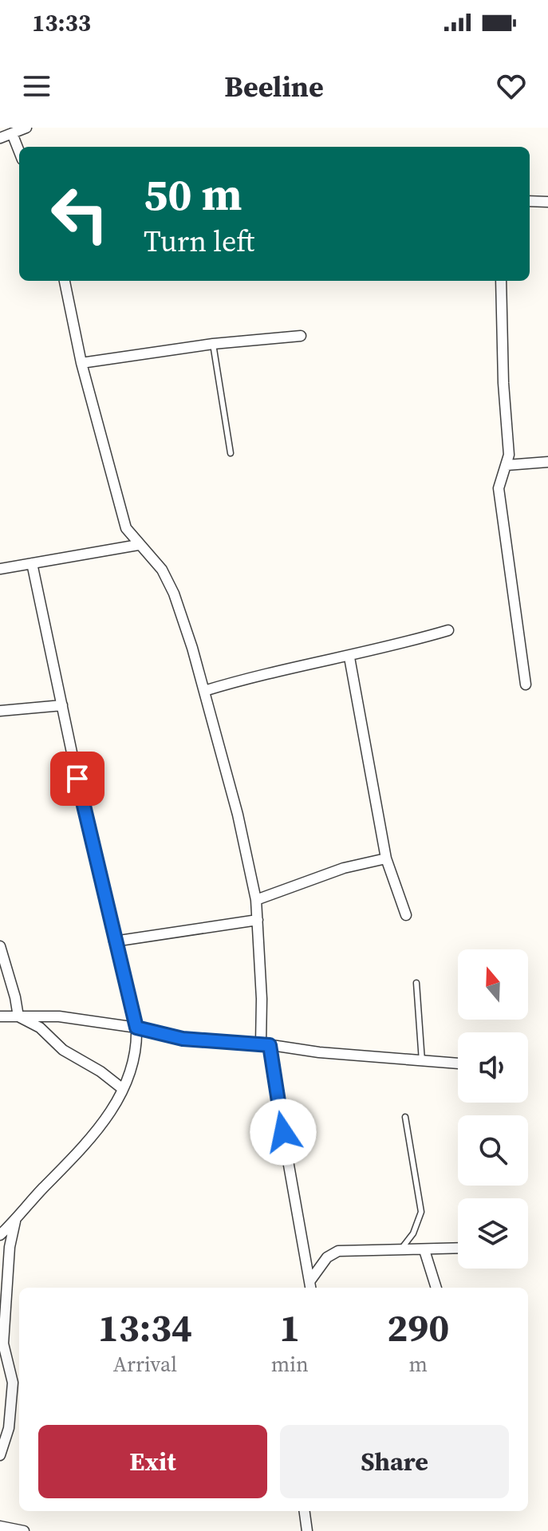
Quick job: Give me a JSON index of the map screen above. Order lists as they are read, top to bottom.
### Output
{
  "north": "top",
  "page": {
    "status": "13:33",
    "header": "Beeline",
    "turn": ["50 m", "Turn left"],
    "eta": [
      "13:34",
      "Arrival",
      "1",
      "min",
      "290",
      "m"
    ],
    "buttons": ["Exit", "Share"]
  }
}
